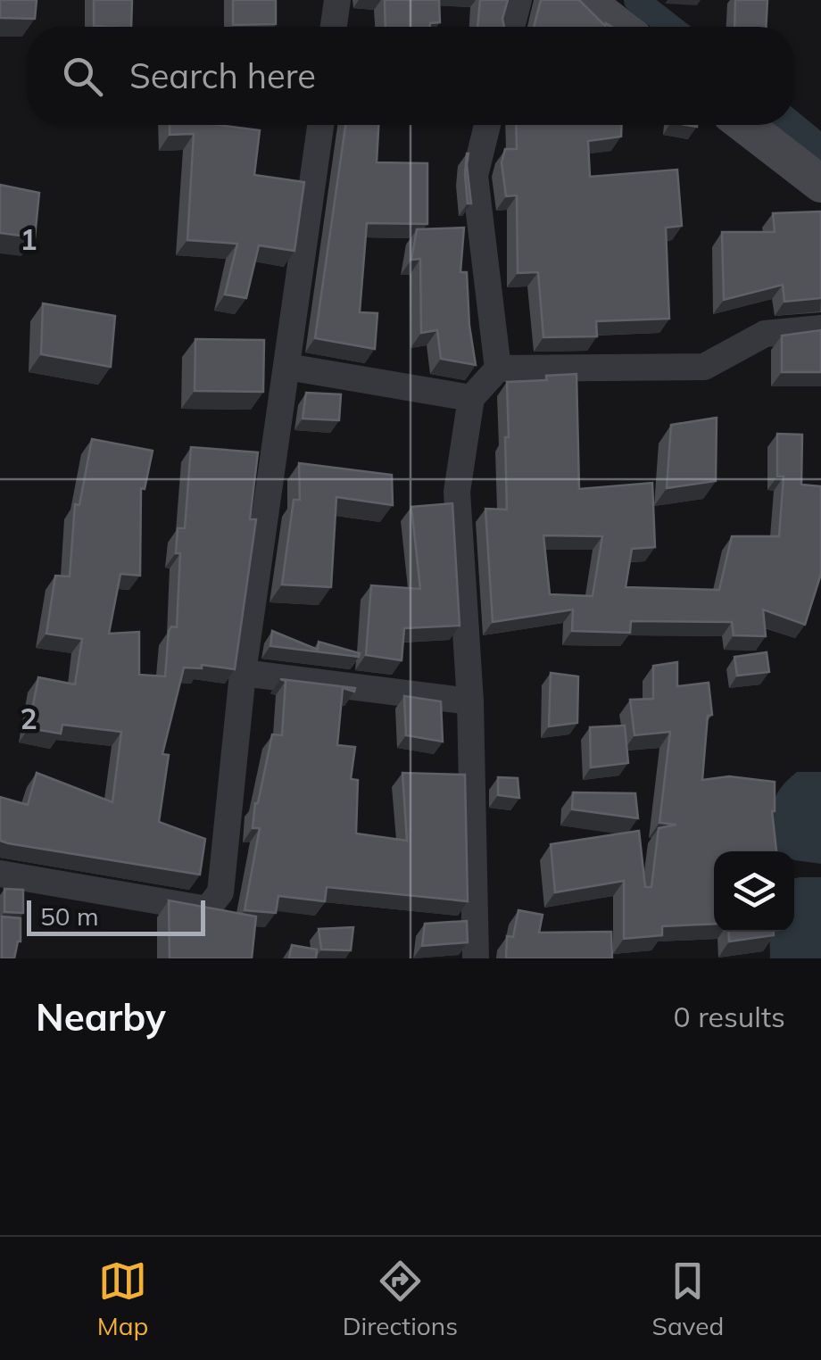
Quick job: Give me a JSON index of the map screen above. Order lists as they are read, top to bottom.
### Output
{
  "scale_bar": "50 m",
  "page": {
    "search": "Search here",
    "scale": "50 m",
    "heading": ["Nearby", "0 results"],
    "nav": ["Map", "Directions", "Saved"]
  },
  "grid": {
    "rows": ["1", "2"]
  }
}
